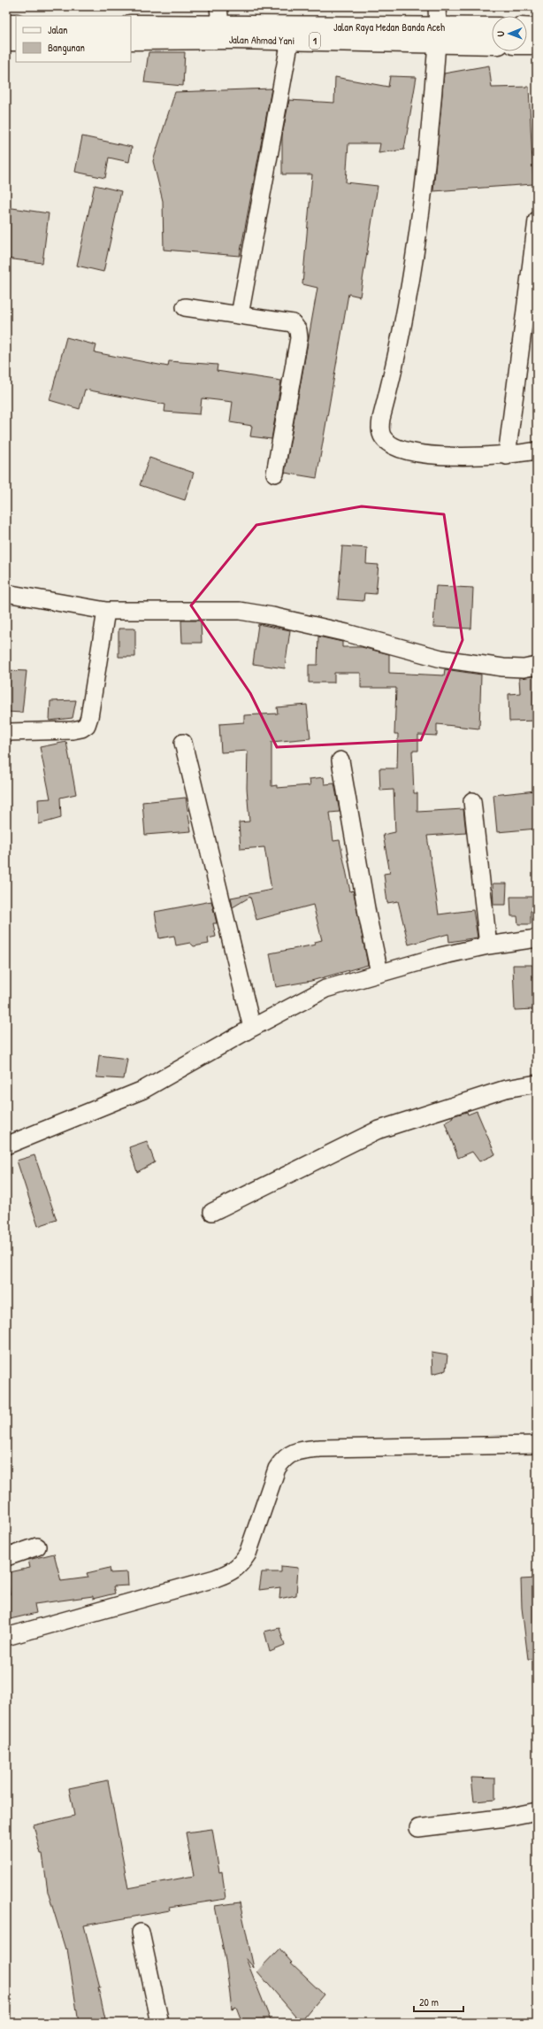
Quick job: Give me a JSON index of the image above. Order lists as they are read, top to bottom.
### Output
{
  "streets": {
    "main road": ["Jalan Raya Medan Banda Aceh", "Jalan Ahmad Yani", "1"]
  },
  "crossings": [
    ["Jalan Raya Medan Banda Aceh", "Jalan Ahmad Yani"]
  ],
  "legend": ["Jalan", "Bangunan"],
  "scale_bar": "20 m",
  "north": "left"
}
